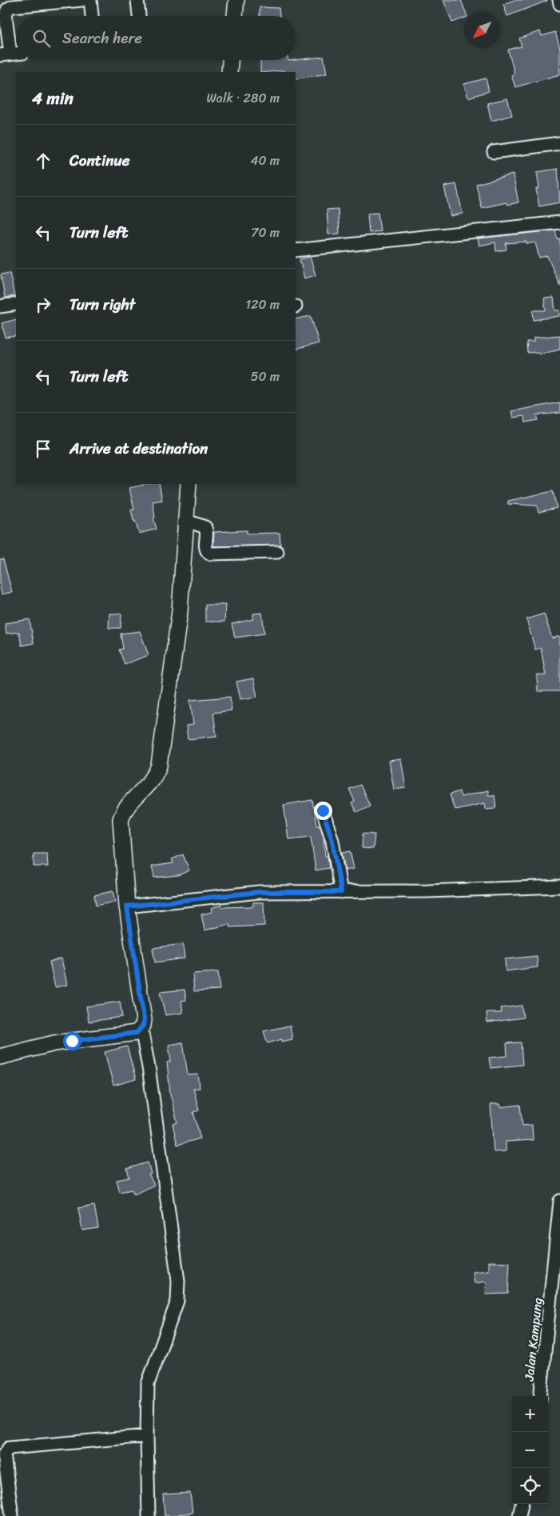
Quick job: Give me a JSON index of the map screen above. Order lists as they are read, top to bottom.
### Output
{
  "streets": {
    "street": ["Jalan Kampung"]
  },
  "north": "bottom left",
  "page": {
    "search": "Search here",
    "heading": ["4 min", "Walk · 280 m"],
    "list": [
      ["Continue", "40 m"],
      ["Turn left", "70 m"],
      ["Turn right", "120 m"],
      ["Turn left", "50 m"],
      "Arrive at destination"
    ],
    "map_buttons": ["+", "−"]
  }
}
